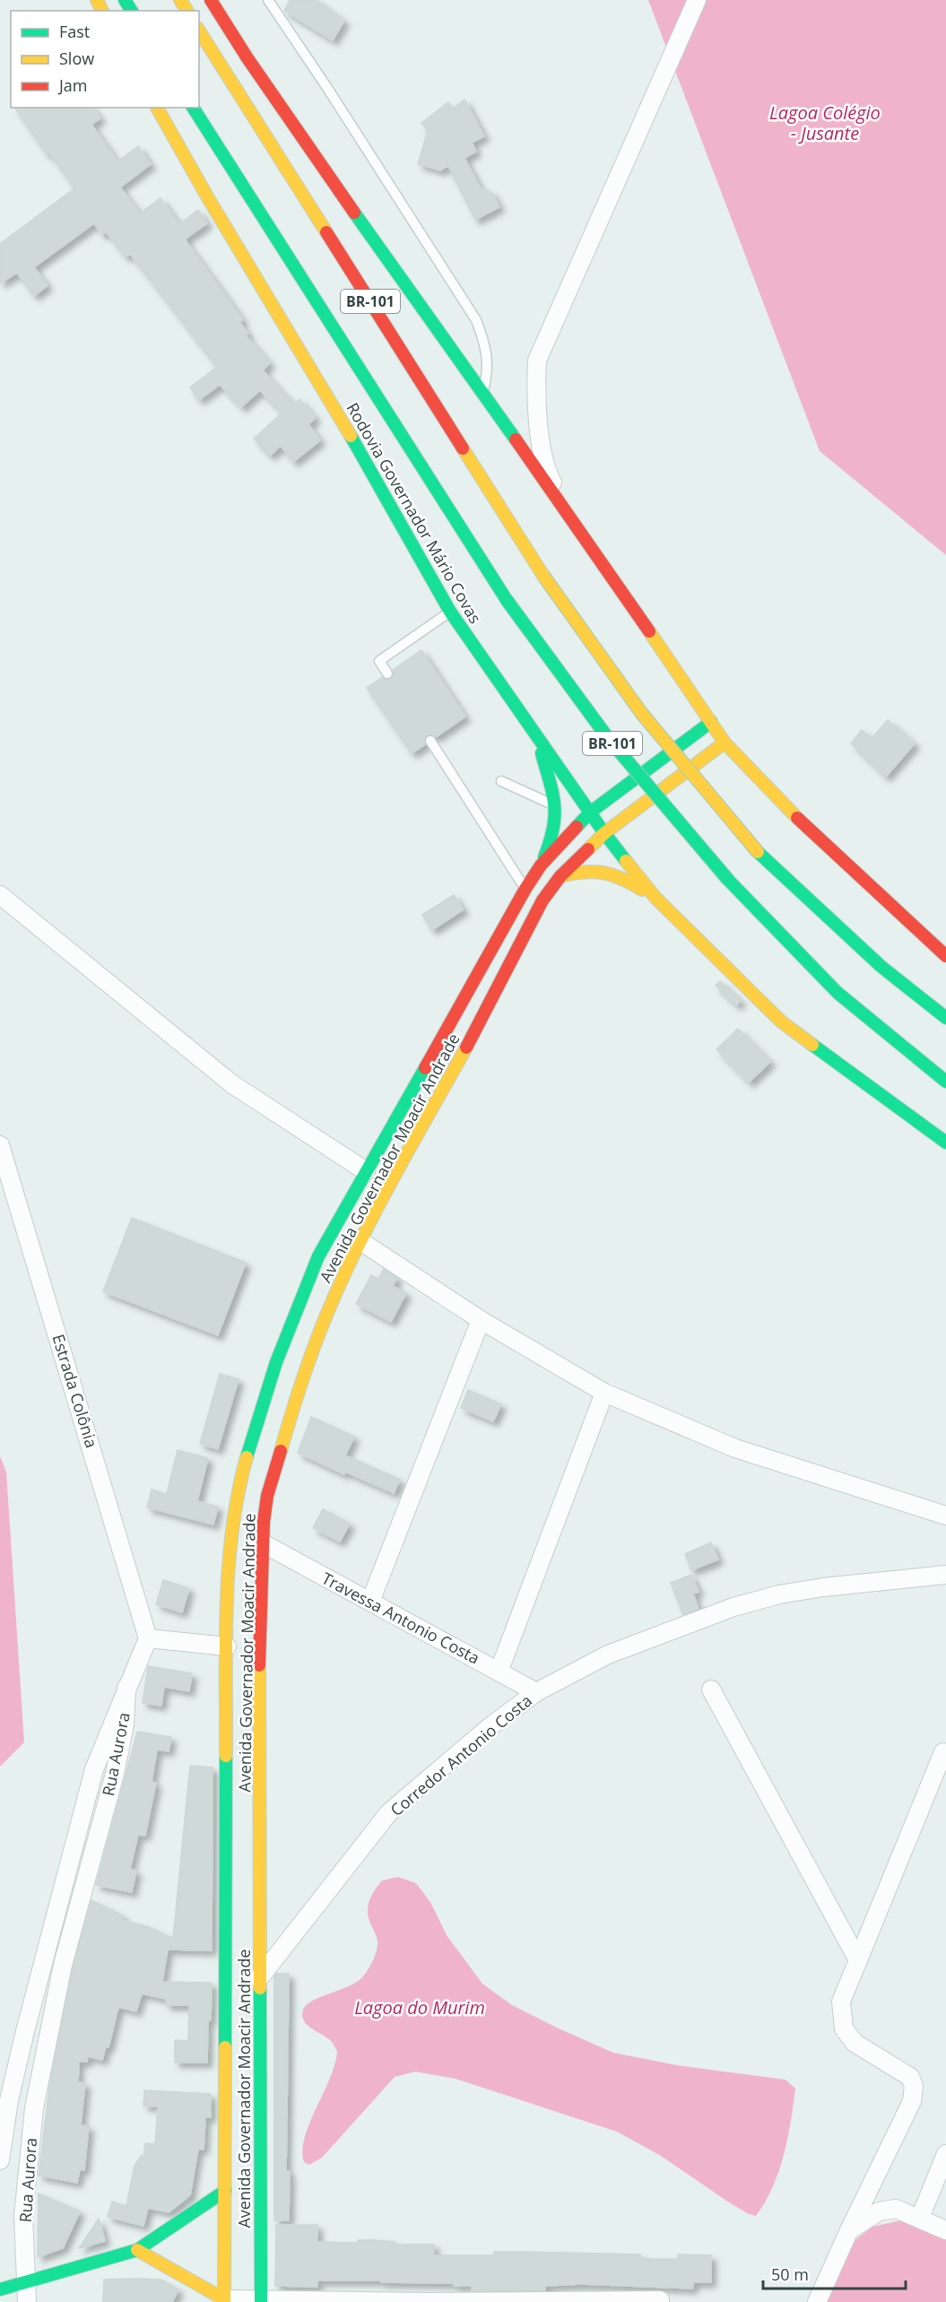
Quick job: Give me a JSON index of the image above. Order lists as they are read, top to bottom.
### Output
{
  "streets": {
    "main road": ["BR-101", "Rodovia Governador Mário Covas", "Avenida Governador Moacir Andrade"],
    "street": [
      "Estrada Colônia",
      "Travessa Antonio Costa",
      "Rua Aurora",
      "Corredor Antonio Costa"
    ]
  },
  "crossings": [
    ["Rodovia Governador Mário Covas", "Avenida Governador Moacir Andrade"],
    ["Avenida Governador Moacir Andrade", "Travessa Antonio Costa"],
    ["Avenida Governador Moacir Andrade", "Corredor Antonio Costa"],
    ["Travessa Antonio Costa", "Corredor Antonio Costa"]
  ],
  "water": ["Lagoa Colégio - Jusante", "Lagoa do Murim"],
  "legend": ["Fast", "Slow", "Jam"],
  "scale_bar": "50 m"
}
